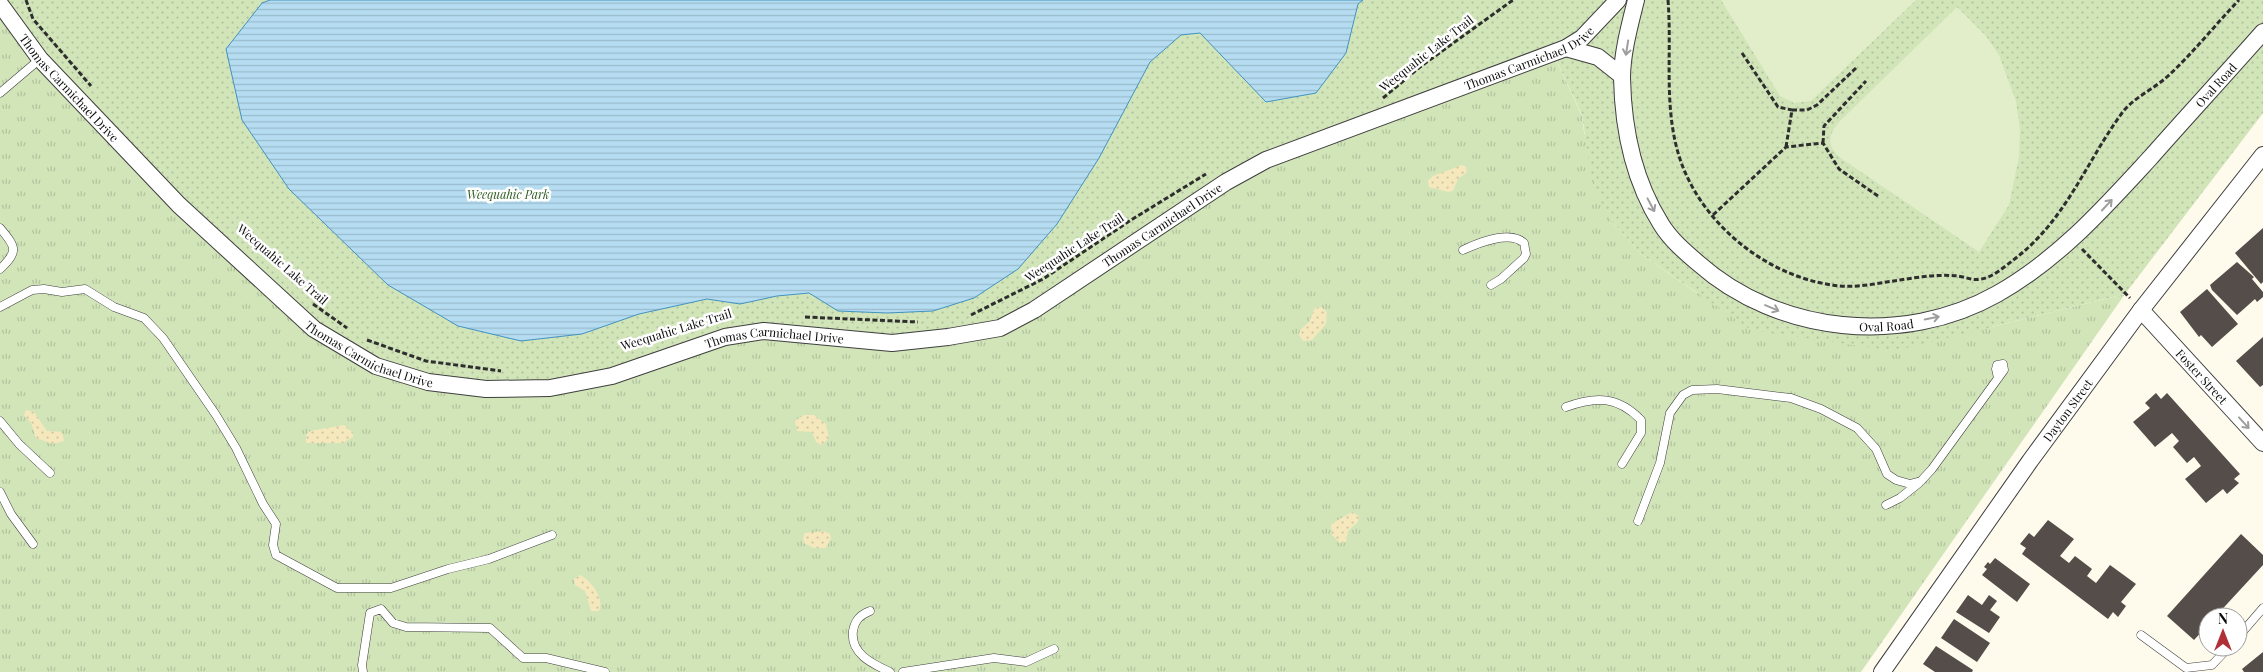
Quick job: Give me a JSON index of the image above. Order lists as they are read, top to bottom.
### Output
{
  "streets": {
    "street": [
      "Thomas Carmichael Drive",
      "Oval Road",
      "Foster Street",
      "Dayton Street"
    ],
    "path": ["Weequahic Lake Trail"]
  },
  "crossings": [
    ["Foster Street", "Dayton Street"]
  ],
  "one_way": ["Foster Street"],
  "parks": ["Weequahic Park"],
  "north": "top"
}
